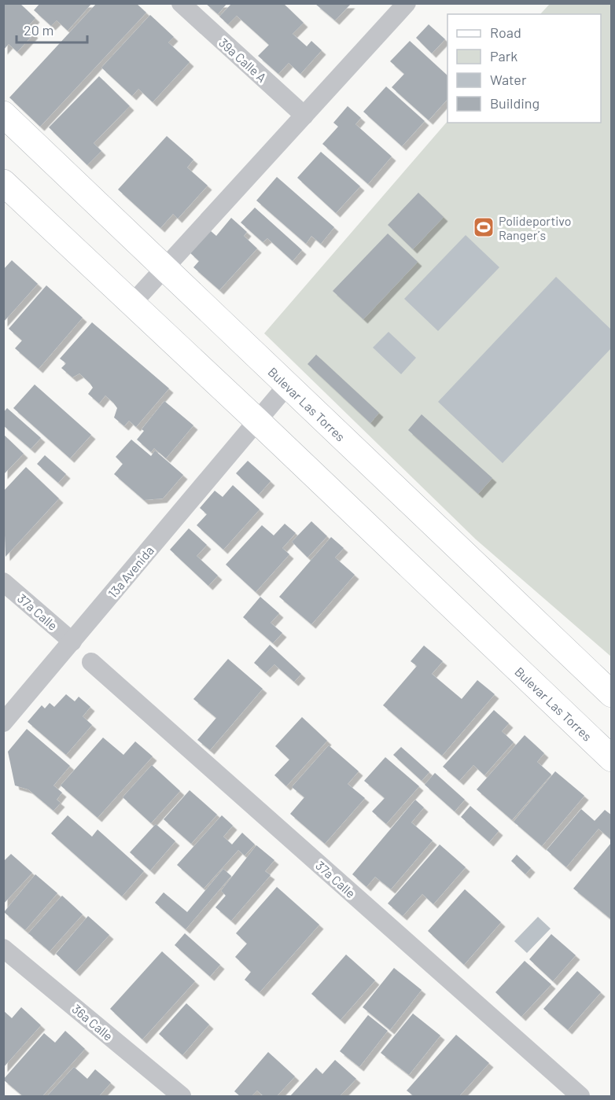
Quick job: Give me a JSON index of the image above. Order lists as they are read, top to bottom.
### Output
{
  "streets": {
    "street": [
      "39a Calle A",
      "Bulevar Las Torres",
      "13a Avenida",
      "37a Calle",
      "36a Calle"
    ]
  },
  "crossings": [
    ["Bulevar Las Torres", "13a Avenida"],
    ["13a Avenida", "37a Calle"]
  ],
  "places": {
    "sports": ["Polideportivo Ranger´s"]
  },
  "legend": [
    "Road",
    "Park",
    "Water",
    "Building"
  ],
  "scale_bar": "20 m"
}
